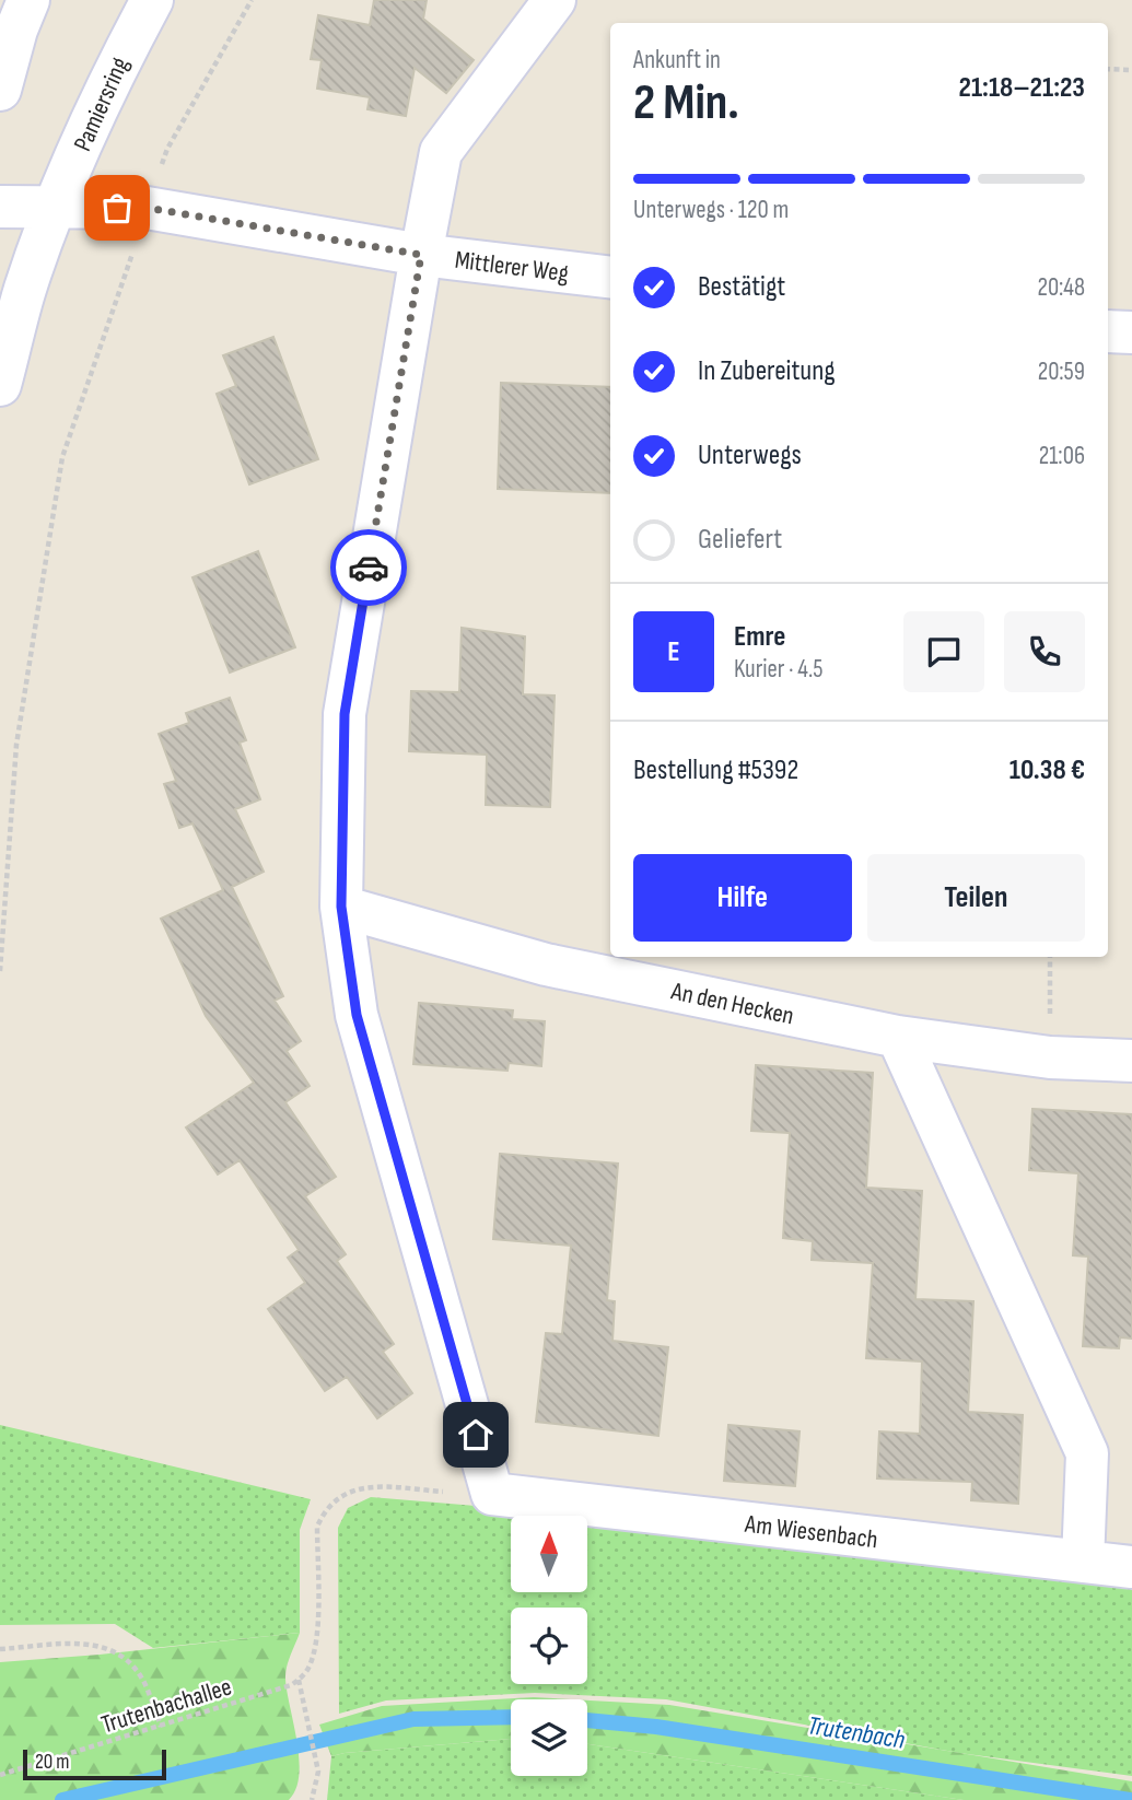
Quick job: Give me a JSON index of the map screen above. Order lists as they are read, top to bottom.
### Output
{
  "streets": {
    "street": [
      "Pamiersring",
      "Mittlerer Weg",
      "An den Hecken",
      "Am Wiesenbach"
    ],
    "path": ["Trutenbachallee"]
  },
  "crossings": [
    ["Pamiersring", "Mittlerer Weg"]
  ],
  "water": ["Trutenbach"],
  "scale_bar": "20 m",
  "north": "top",
  "page": {
    "heading": ["2 Min.", "Ankunft in", "21:18–21:23"],
    "panel": [
      "Emre",
      "Kurier · 4.5",
      "Bestellung #5392",
      "10.38 €"
    ],
    "bar": "Unterwegs · 120 m",
    "list": [
      ["Bestätigt", "20:48"],
      ["In Zubereitung", "20:59"],
      ["Unterwegs", "21:06"],
      "Geliefert"
    ],
    "round": "E",
    "buttons": ["Hilfe", "Teilen"],
    "scale": "20 m"
  }
}
